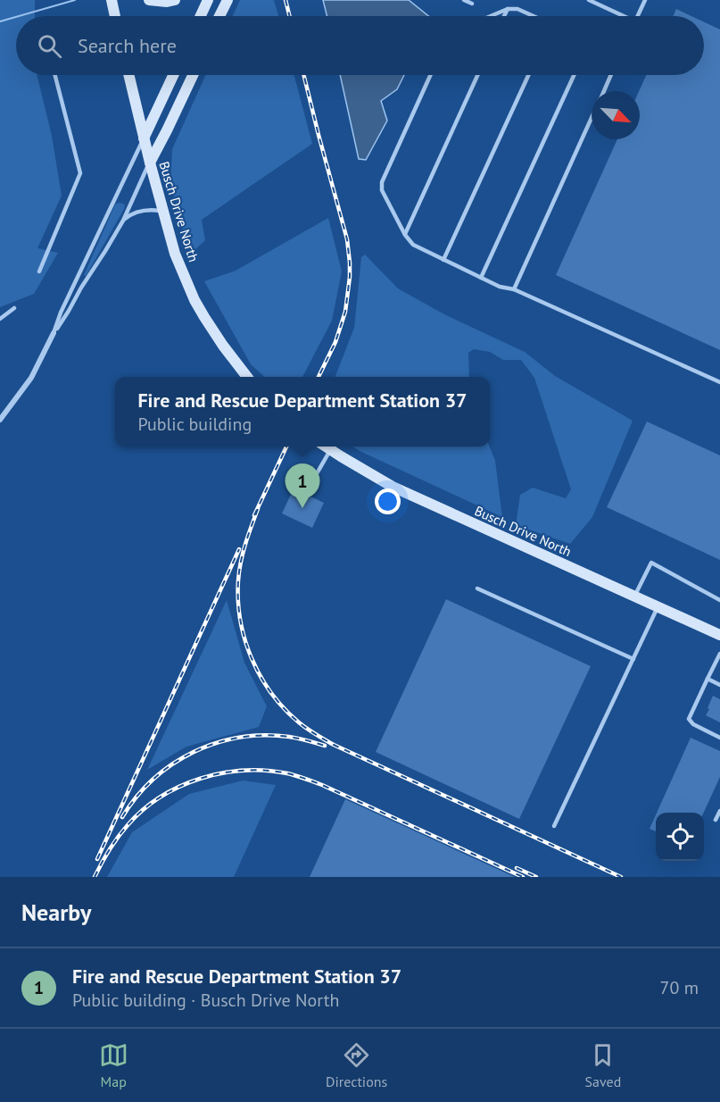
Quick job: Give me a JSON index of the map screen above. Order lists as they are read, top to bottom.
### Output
{
  "streets": {
    "street": ["Busch Drive North"]
  },
  "north": "bottom right",
  "page": {
    "search": "Search here",
    "popup": ["Fire and Rescue Department Station 37", "Public building"],
    "pins": "1",
    "heading": "Nearby",
    "list": [
      {
        "mark": "1",
        "name": "Fire and Rescue Department Station 37",
        "note": "Public building · Busch Drive North",
        "value": "70 m"
      }
    ],
    "nav": ["Map", "Directions", "Saved"]
  }
}
